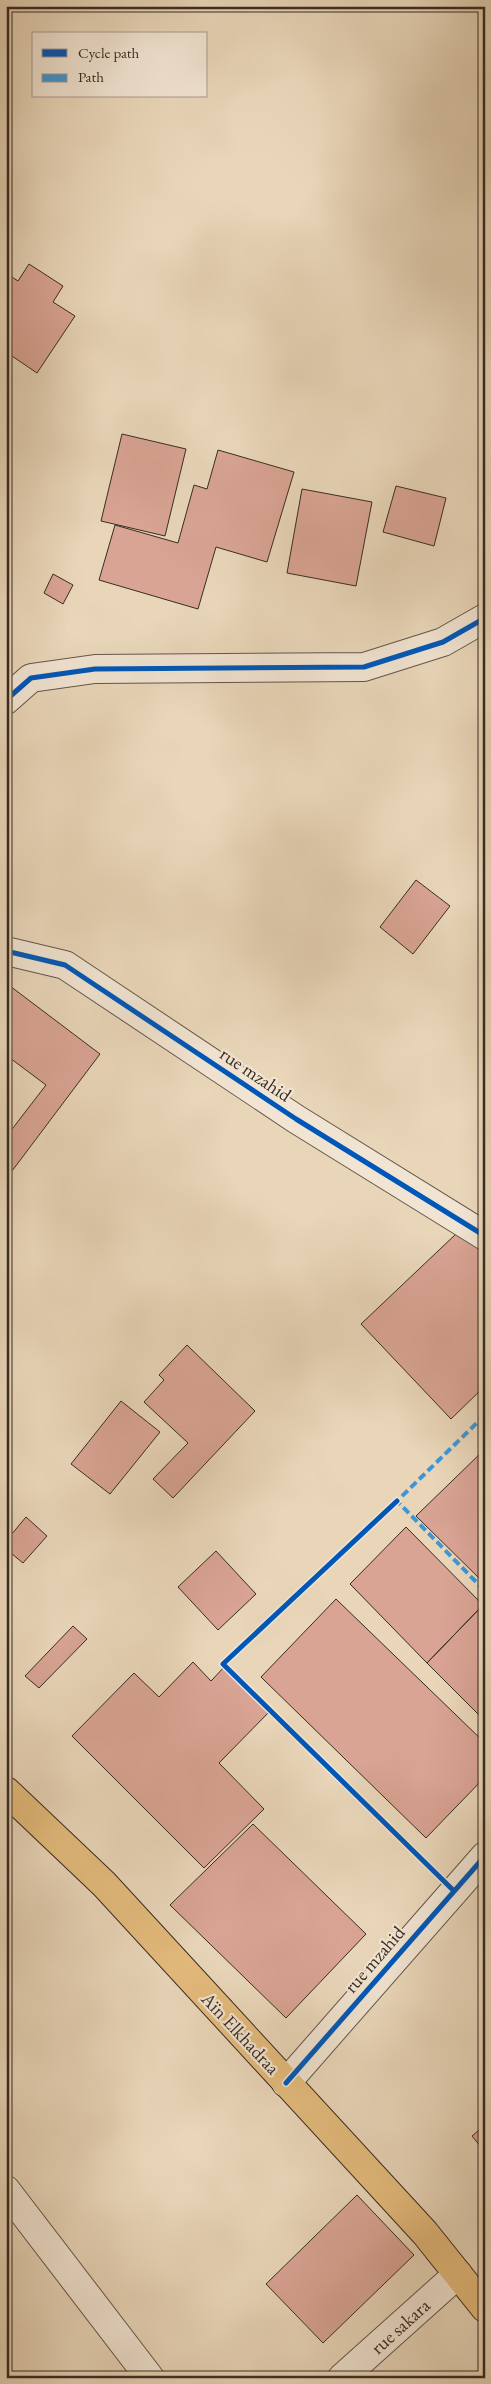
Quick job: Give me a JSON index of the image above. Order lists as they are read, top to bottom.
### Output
{
  "streets": {
    "main road": ["Aïn Elkhadraa"],
    "street": ["rue mzahid", "rue sakara"]
  },
  "crossings": [
    ["rue mzahid", "Aïn Elkhadraa"],
    ["Aïn Elkhadraa", "rue sakara"]
  ],
  "legend": ["Cycle path", "Path"]
}
